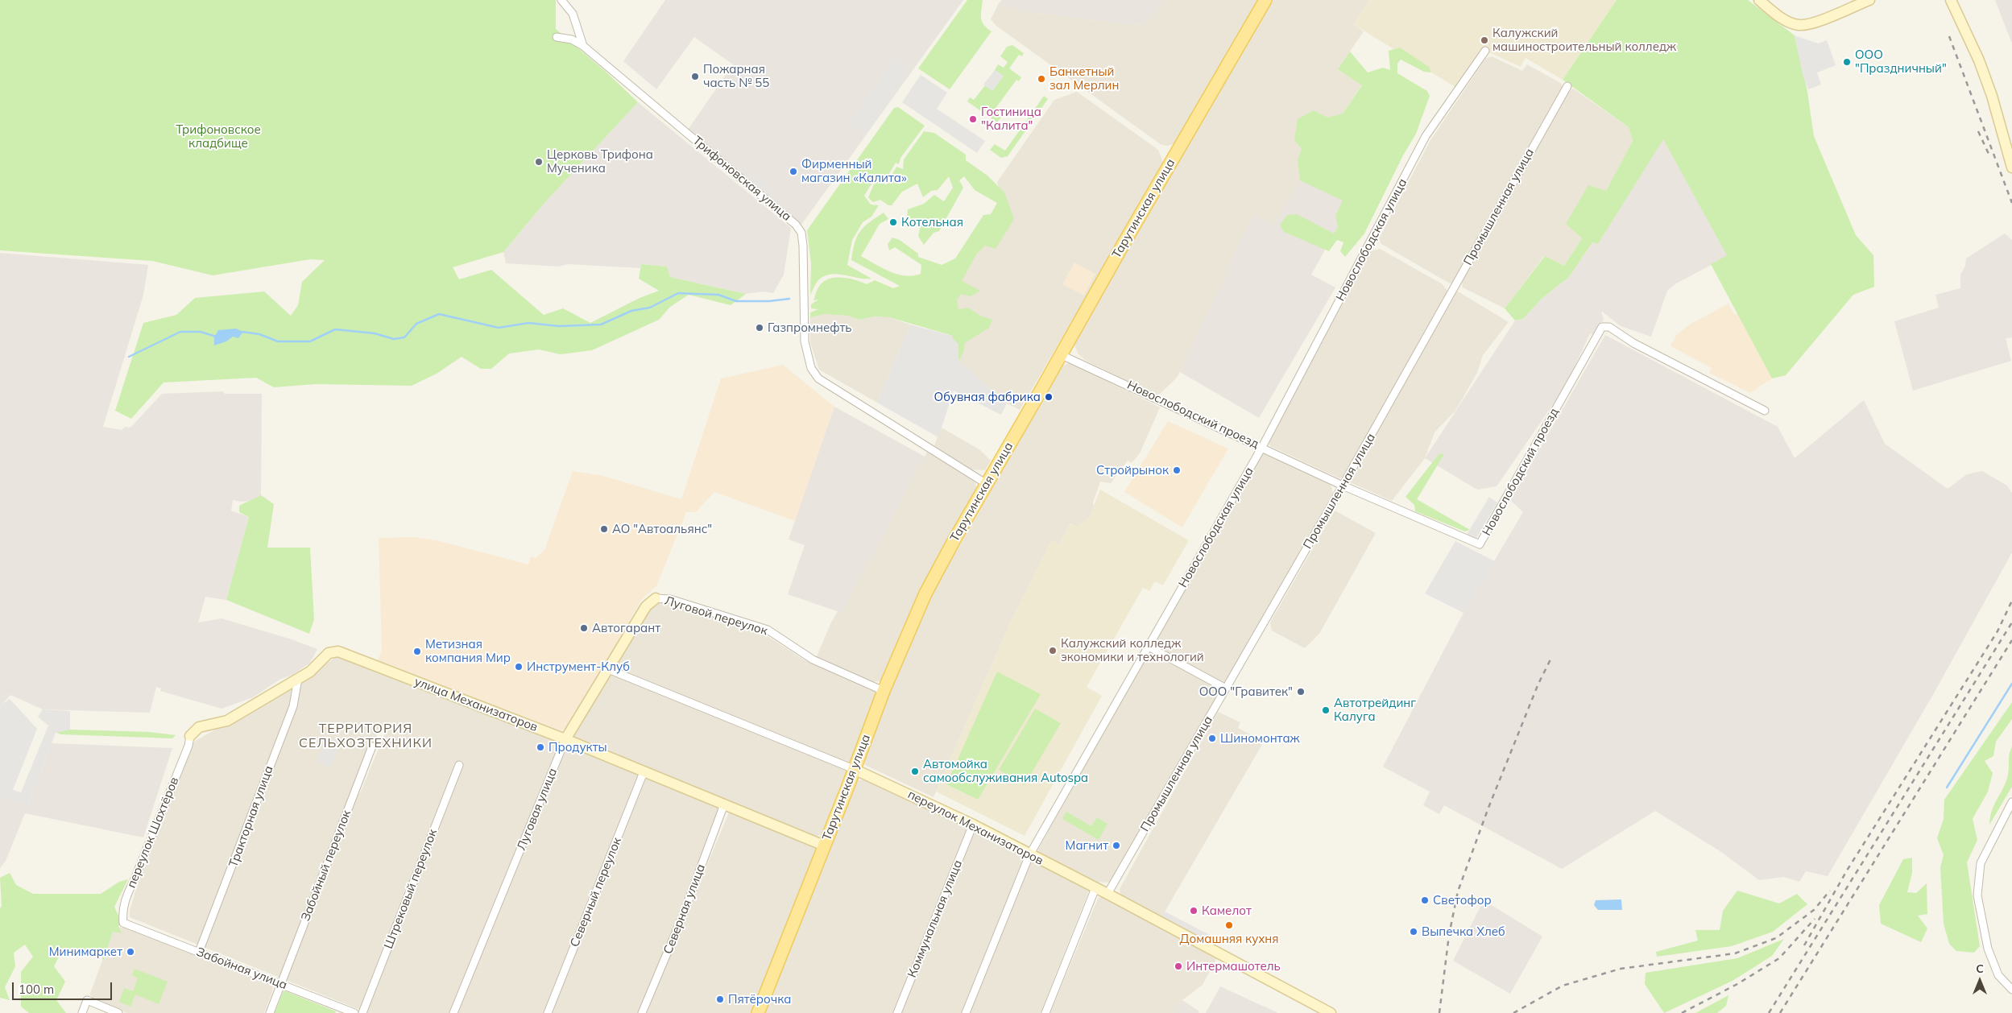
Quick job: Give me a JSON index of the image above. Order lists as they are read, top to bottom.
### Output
{
  "streets": {
    "main road": ["Тарутинская улица"],
    "street": [
      "Трифоновская улица",
      "Промышленная улица",
      "Новослободская улица",
      "Новослободский проезд",
      "Луговой переулок",
      "улица Механизаторов",
      "Луговая улица",
      "Тракторная улица",
      "переулок Механизаторов",
      "переулок Шахтёров",
      "Забойный переулок",
      "Штрековый переулок",
      "Северный переулок",
      "Северная улица",
      "Коммунальная улица",
      "Забойная улица"
    ]
  },
  "crossings": [
    ["Трифоновская улица", "Тарутинская улица"],
    ["Промышленная улица", "Новослободский проезд"],
    ["Промышленная улица", "переулок Механизаторов"],
    ["Тарутинская улица", "Новослободский проезд"],
    ["Тарутинская улица", "Луговой переулок"],
    ["Тарутинская улица", "улица Механизаторов"],
    ["Тарутинская улица", "переулок Механизаторов"],
    ["Новослободская улица", "Новослободский проезд"],
    ["Новослободская улица", "переулок Механизаторов"],
    ["Луговой переулок", "Луговая улица"],
    ["улица Механизаторов", "Луговая улица"],
    ["улица Механизаторов", "Тракторная улица"],
    ["улица Механизаторов", "Северный переулок"],
    ["улица Механизаторов", "Северная улица"],
    ["Луговая улица", "переулок Механизаторов"],
    ["Тракторная улица", "Забойная улица"],
    ["переулок Механизаторов", "Коммунальная улица"],
    ["переулок Шахтёров", "Забойная улица"],
    ["Забойный переулок", "Забойная улица"]
  ],
  "districts": ["ТЕРРИТОРИЯ СЕЛЬХОЗТЕХНИКИ"],
  "parks": ["Трифоновское кладбище"],
  "places": [
    "Калужский машиностроительный колледж",
    "ООО \"Праздничный\"",
    "Пожарная часть № 55",
    "Банкетный зал Мерлин",
    "Гостиница \"Калита\"",
    "Церковь Трифона Мученика",
    "Фирменный магазин «Калита»",
    "Котельная",
    "Газпромнефть",
    "Обувная фабрика",
    "Стройрынок",
    "АО \"Автоальянс\"",
    "Автогарант",
    "Калужский колледж экономики и технологий",
    "Метизная компания Мир",
    "Инструмент-Клуб",
    "ООО \"Гравитек\"",
    "Автотрейдинг Калуга",
    "Шиномонтаж",
    "Продукты",
    "Автомойка самообслуживания Autospa",
    "Магнит",
    "Светофор",
    "Камелот",
    "Домашняя кухня",
    "Выпечка Хлеб",
    "Минимаркет",
    "Интермашотель",
    "Пятёрочка"
  ],
  "scale_bar": "100 m",
  "north": "top"
}
